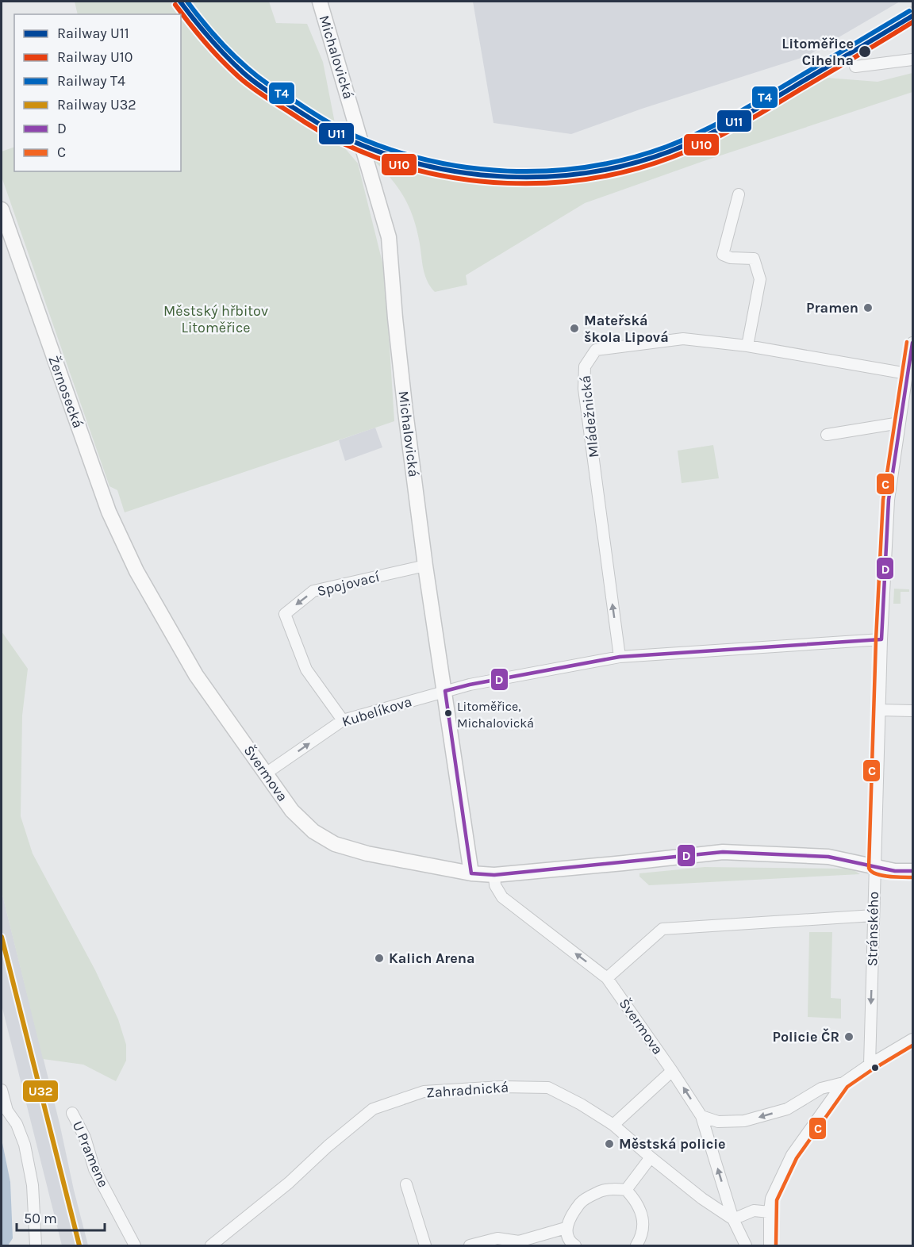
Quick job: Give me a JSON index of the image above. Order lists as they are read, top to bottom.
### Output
{
  "streets": {
    "main road": ["Michalovická", "Žernosecká", "Švermova"],
    "street": [
      "Mládežnická",
      "Spojovací",
      "Kubelíkova",
      "Stránského",
      "Zahradnická",
      "U Pramene"
    ]
  },
  "crossings": [
    ["Michalovická", "Spojovací"],
    ["Michalovická", "Kubelíkova"],
    ["Michalovická", "Švermova"],
    ["Žernosecká", "Švermova"],
    ["Mládežnická", "Kubelíkova"],
    ["Mládežnická", "Stránského"],
    ["Spojovací", "Kubelíkova"],
    ["Kubelíkova", "Švermova"],
    ["Kubelíkova", "Stránského"],
    ["Švermova", "Stránského"],
    ["Švermova", "Zahradnická"]
  ],
  "parks": ["Městský hřbitov Litoměřice"],
  "places": [
    "Litoměřice Cihelna",
    "Pramen",
    "Mateřská škola Lipová",
    "Litoměřice, Michalovická",
    "Kalich Arena",
    "Policie ČR",
    "Městská policie"
  ],
  "lines": [
    "rail line U11",
    "rail line T4",
    "rail line U10",
    "transit line C",
    "transit line D",
    "rail line U32"
  ],
  "legend": [
    "Railway U11",
    "Railway U10",
    "Railway T4",
    "Railway U32",
    "D",
    "C"
  ],
  "scale_bar": "50 m"
}
